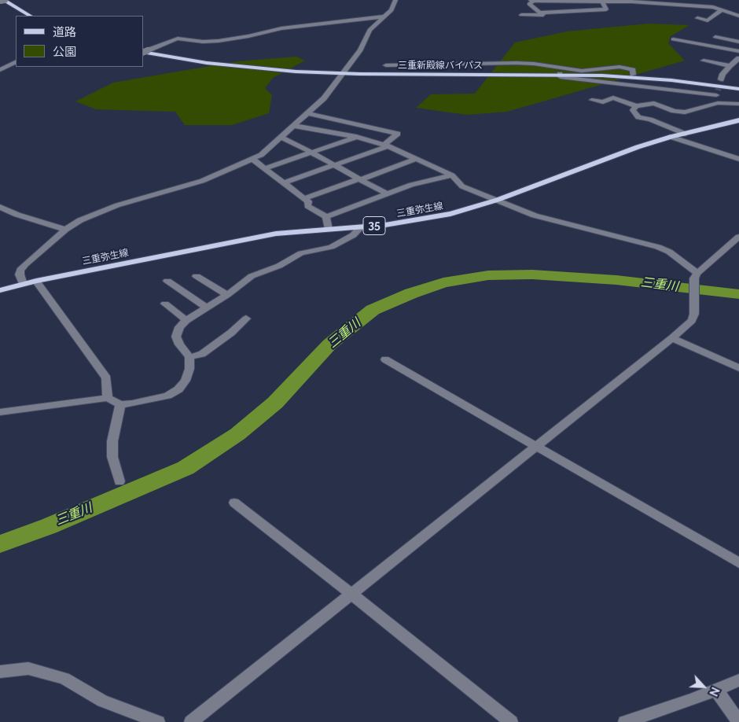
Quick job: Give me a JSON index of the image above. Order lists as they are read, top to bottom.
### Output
{
  "streets": {
    "main road": ["三重新殿線バイパス", "三重弥生線", "35"]
  },
  "water": ["三重川"],
  "legend": ["道路", "公園"],
  "north": "bottom right"
}
